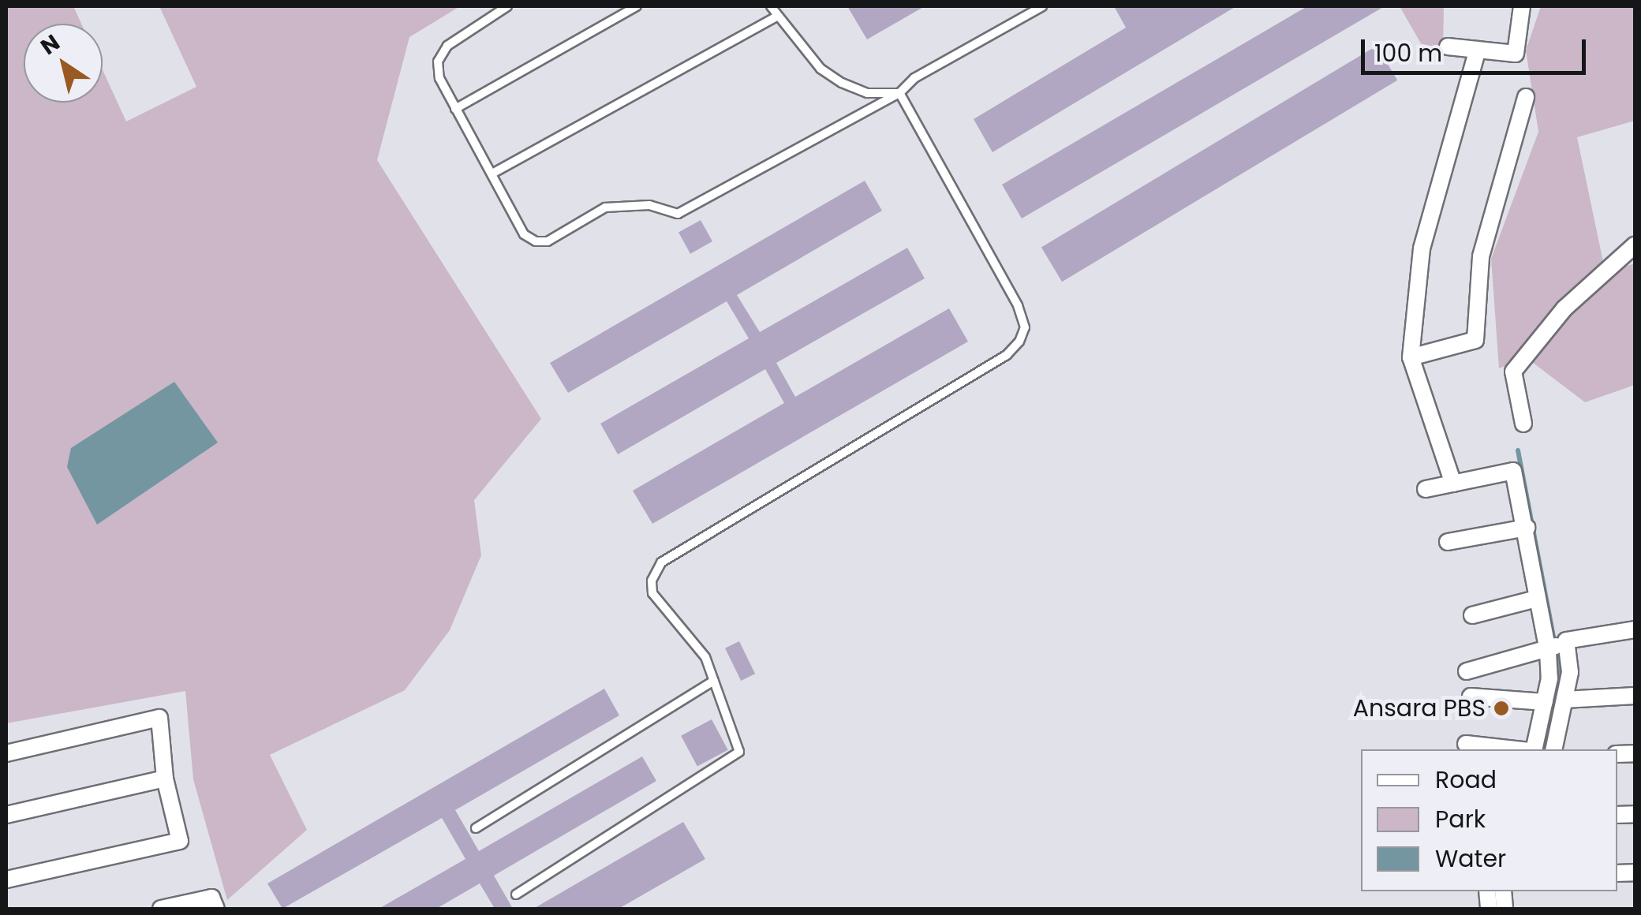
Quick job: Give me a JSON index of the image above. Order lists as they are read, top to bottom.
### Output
{
  "places": ["Ansara PBS"],
  "legend": ["Road", "Park", "Water"],
  "scale_bar": "100 m",
  "north": "top left"
}
